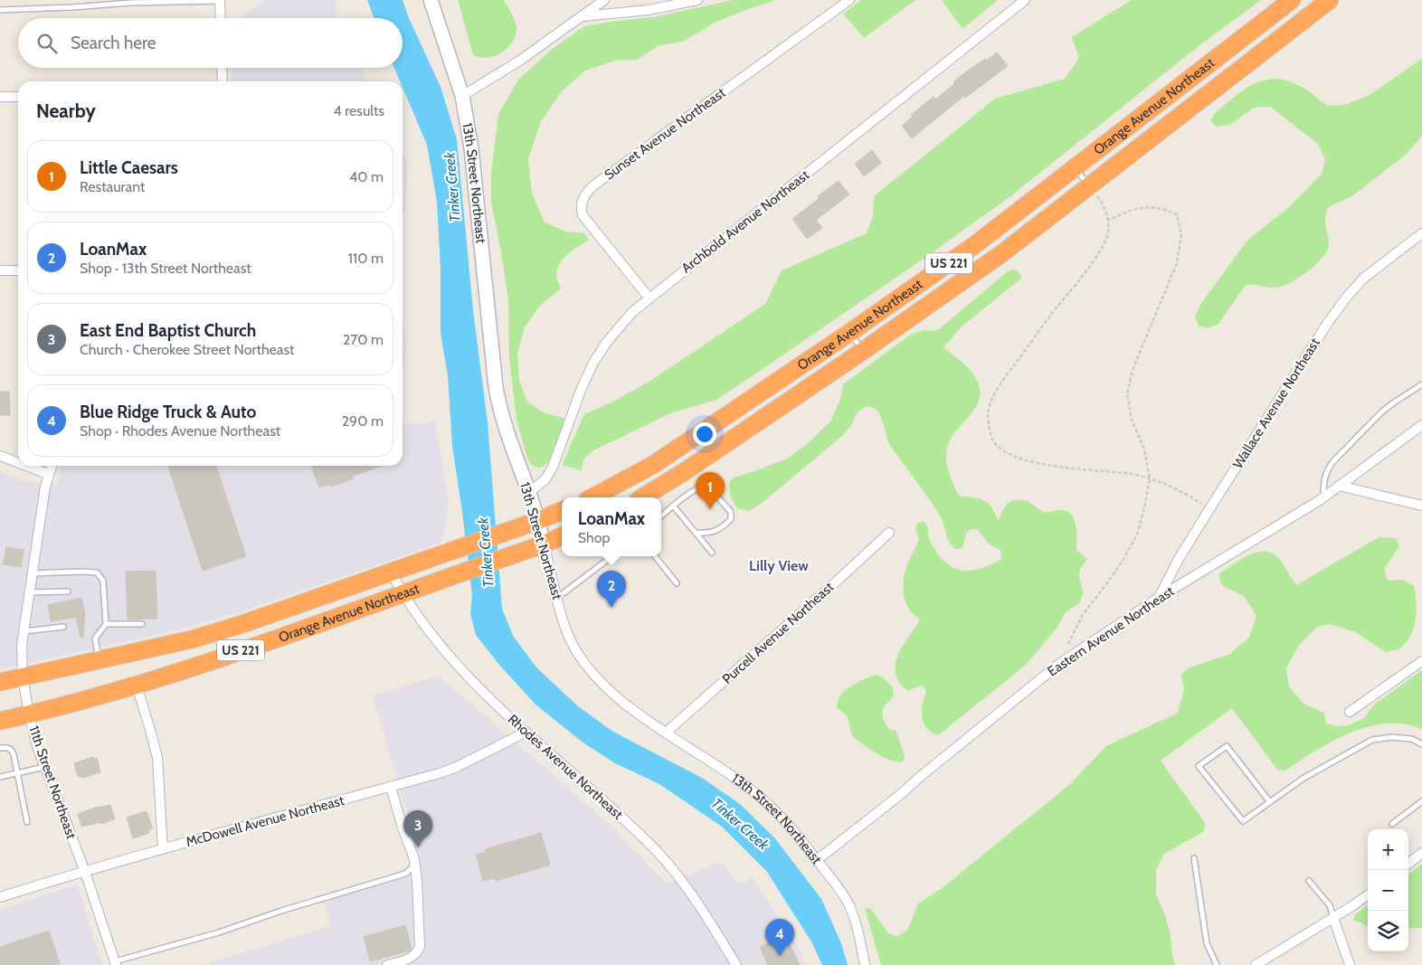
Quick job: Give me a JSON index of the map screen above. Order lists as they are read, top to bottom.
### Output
{
  "streets": {
    "highway": ["Orange Avenue Northeast", "US 221"],
    "street": [
      "Sunset Avenue Northeast",
      "13th Street Northeast",
      "Archbold Avenue Northeast",
      "Wallace Avenue Northeast",
      "Eastern Avenue Northeast",
      "Purcell Avenue Northeast",
      "Rhodes Avenue Northeast",
      "11th Street Northeast",
      "McDowell Avenue Northeast"
    ]
  },
  "crossings": [
    ["Orange Avenue Northeast", "13th Street Northeast"],
    ["Orange Avenue Northeast", "Rhodes Avenue Northeast"],
    ["Orange Avenue Northeast", "11th Street Northeast"],
    ["Sunset Avenue Northeast", "Archbold Avenue Northeast"],
    ["13th Street Northeast", "Archbold Avenue Northeast"],
    ["13th Street Northeast", "Eastern Avenue Northeast"],
    ["13th Street Northeast", "Purcell Avenue Northeast"],
    ["Wallace Avenue Northeast", "Eastern Avenue Northeast"],
    ["Rhodes Avenue Northeast", "McDowell Avenue Northeast"],
    ["11th Street Northeast", "McDowell Avenue Northeast"]
  ],
  "districts": ["Lilly View"],
  "water": ["Tinker Creek"],
  "page": {
    "search": "Search here",
    "heading": ["Nearby", "4 results"],
    "list": [
      {
        "mark": "1",
        "name": "Little Caesars",
        "note": "Restaurant",
        "value": "40 m"
      },
      {
        "mark": "2",
        "name": "LoanMax",
        "note": "Shop · 13th Street Northeast",
        "value": "110 m"
      },
      {
        "mark": "3",
        "name": "East End Baptist Church",
        "note": "Church · Cherokee Street Northeast",
        "value": "270 m"
      },
      {
        "mark": "4",
        "name": "Blue Ridge Truck & Auto",
        "note": "Shop · Rhodes Avenue Northeast",
        "value": "290 m"
      }
    ],
    "pins": [
      "1",
      "2",
      "3",
      "4"
    ],
    "popup": ["LoanMax", "Shop"],
    "map_buttons": ["+", "−"]
  }
}
